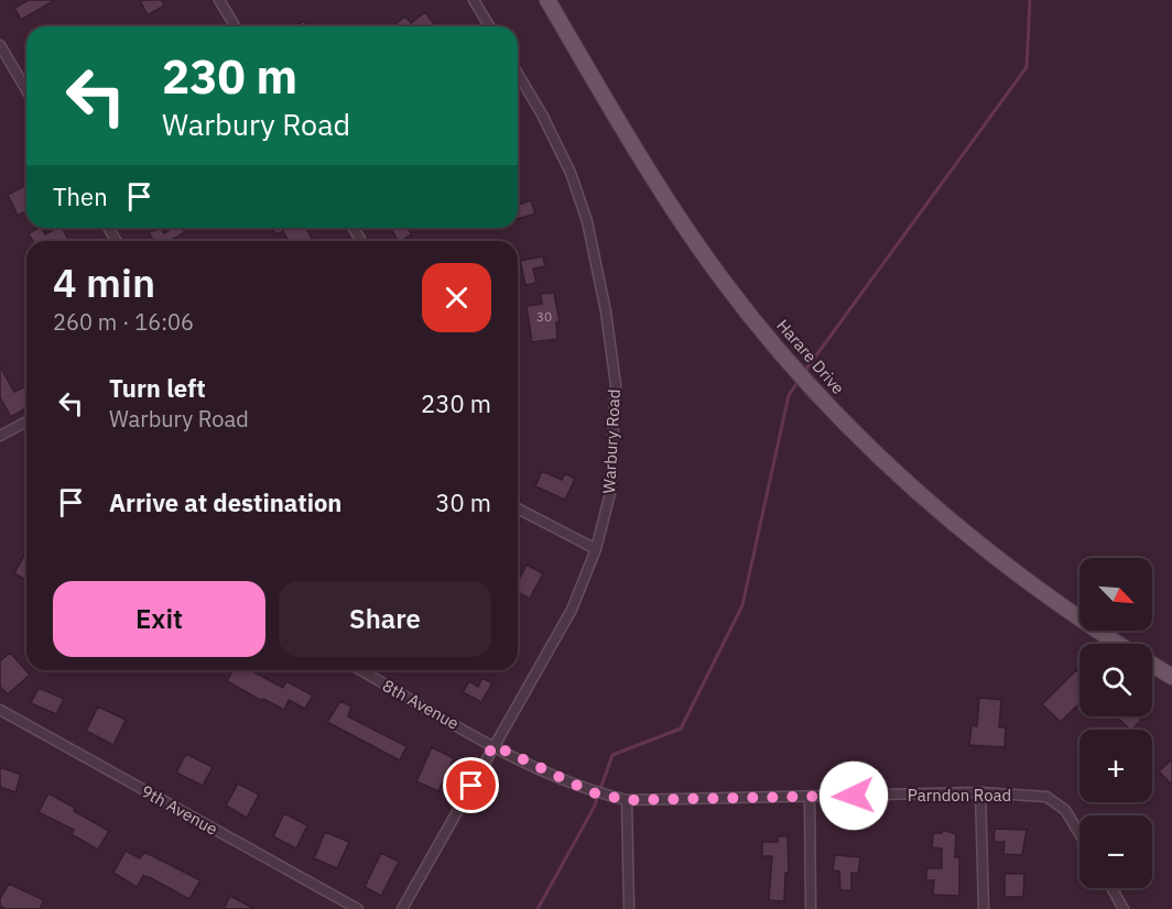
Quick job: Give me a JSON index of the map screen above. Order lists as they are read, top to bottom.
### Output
{
  "streets": {
    "main road": ["Harare Drive"],
    "street": [
      "Warbury Road",
      "8th Avenue",
      "Parndon Road",
      "9th Avenue"
    ]
  },
  "crossings": [
    ["Warbury Road", "8th Avenue"],
    ["Warbury Road", "Parndon Road"],
    ["8th Avenue", "Parndon Road"]
  ],
  "house_numbers": ["30"],
  "north": "bottom right",
  "page": {
    "turn": ["230 m", "Warbury Road"],
    "then": "Then",
    "heading": ["4 min", "260 m · 16:06"],
    "list": [
      {
        "name": "Turn left",
        "note": "Warbury Road",
        "value": "230 m"
      },
      {
        "name": "Arrive at destination",
        "value": "30 m"
      }
    ],
    "map_buttons": ["+", "−"],
    "buttons": ["Exit", "Share"]
  }
}
